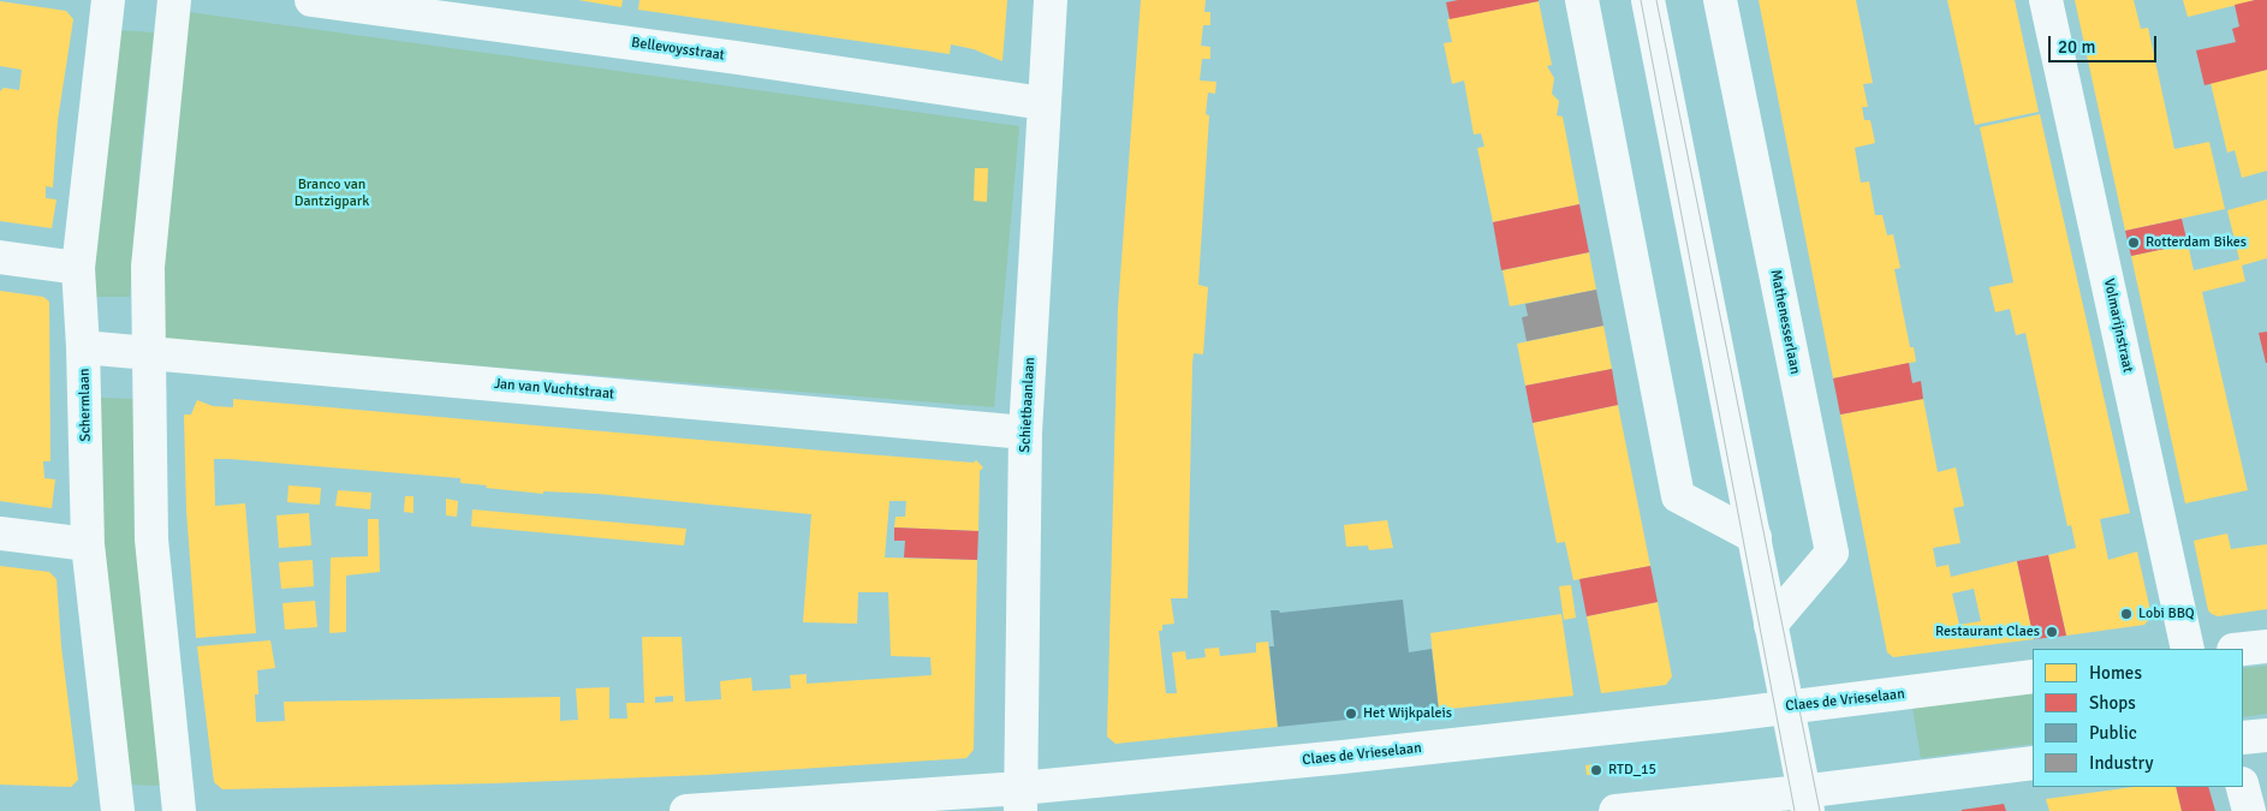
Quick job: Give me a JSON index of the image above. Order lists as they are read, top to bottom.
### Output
{
  "streets": {
    "street": [
      "Bellevoysstraat",
      "Mathenesserlaan",
      "Volmarijnstraat",
      "Jan van Vuchtstraat",
      "Schermlaan",
      "Schietbaanlaan",
      "Claes de Vrieselaan"
    ]
  },
  "crossings": [
    ["Bellevoysstraat", "Schietbaanlaan"],
    ["Jan van Vuchtstraat", "Schermlaan"],
    ["Jan van Vuchtstraat", "Schietbaanlaan"],
    ["Schietbaanlaan", "Claes de Vrieselaan"]
  ],
  "parks": ["Branco van Dantzigpark"],
  "places": [
    "Rotterdam Bikes",
    "Lobi BBQ",
    "Restaurant Claes",
    "Het Wijkpaleis",
    "RTD_15"
  ],
  "legend": [
    "Homes",
    "Shops",
    "Public",
    "Industry"
  ],
  "scale_bar": "20 m"
}
